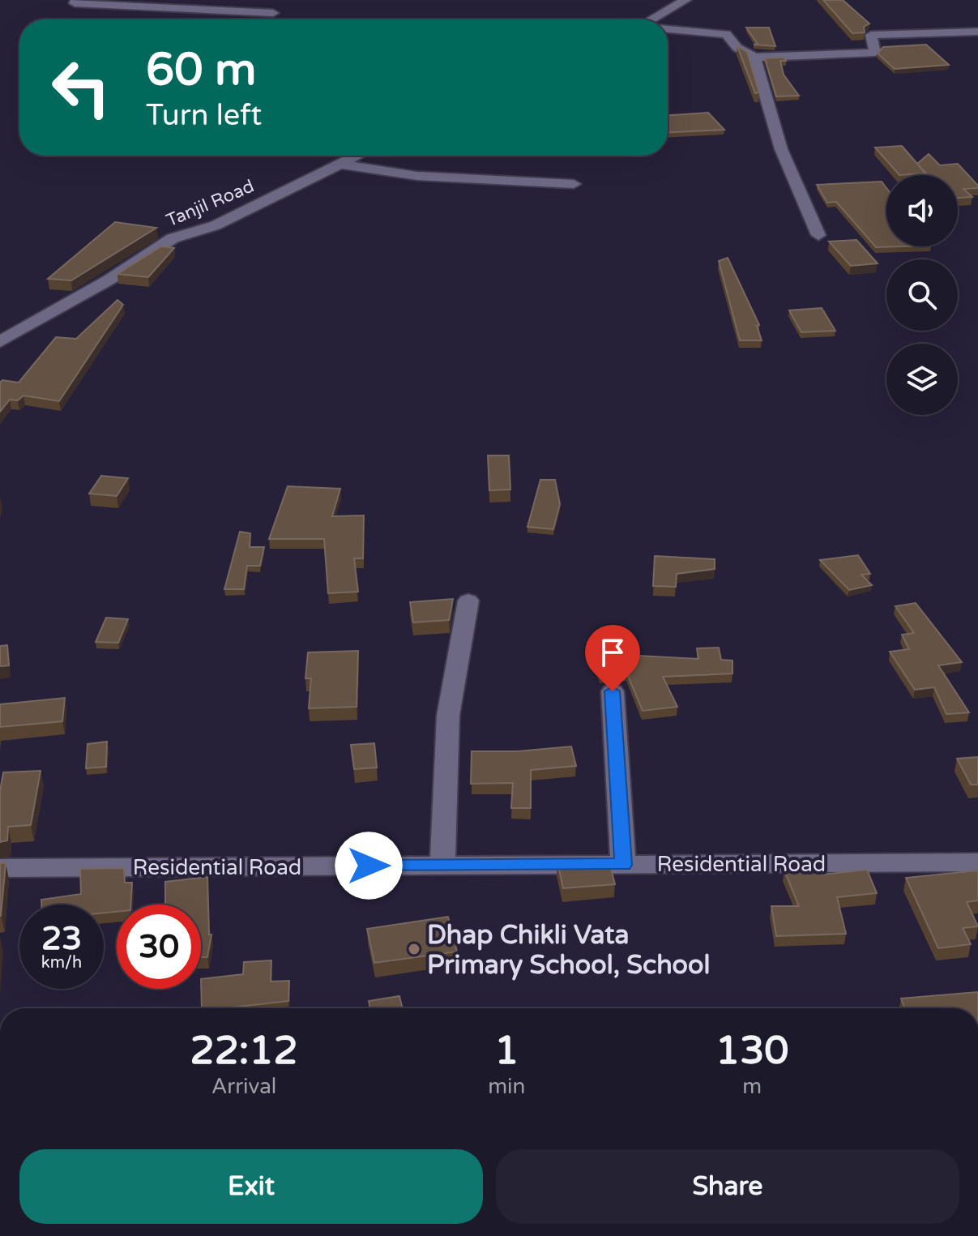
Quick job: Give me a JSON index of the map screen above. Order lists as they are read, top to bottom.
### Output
{
  "streets": {
    "street": ["Tanjil Road", "Residential Road"]
  },
  "places": ["Dhap Chikli Vata Primary School, School"],
  "page": {
    "turn": ["60 m", "Turn left"],
    "speed": "23 km/h",
    "limit": "30",
    "eta": [
      "22:12",
      "Arrival",
      "1",
      "min",
      "130",
      "m"
    ],
    "buttons": ["Exit", "Share"]
  }
}
